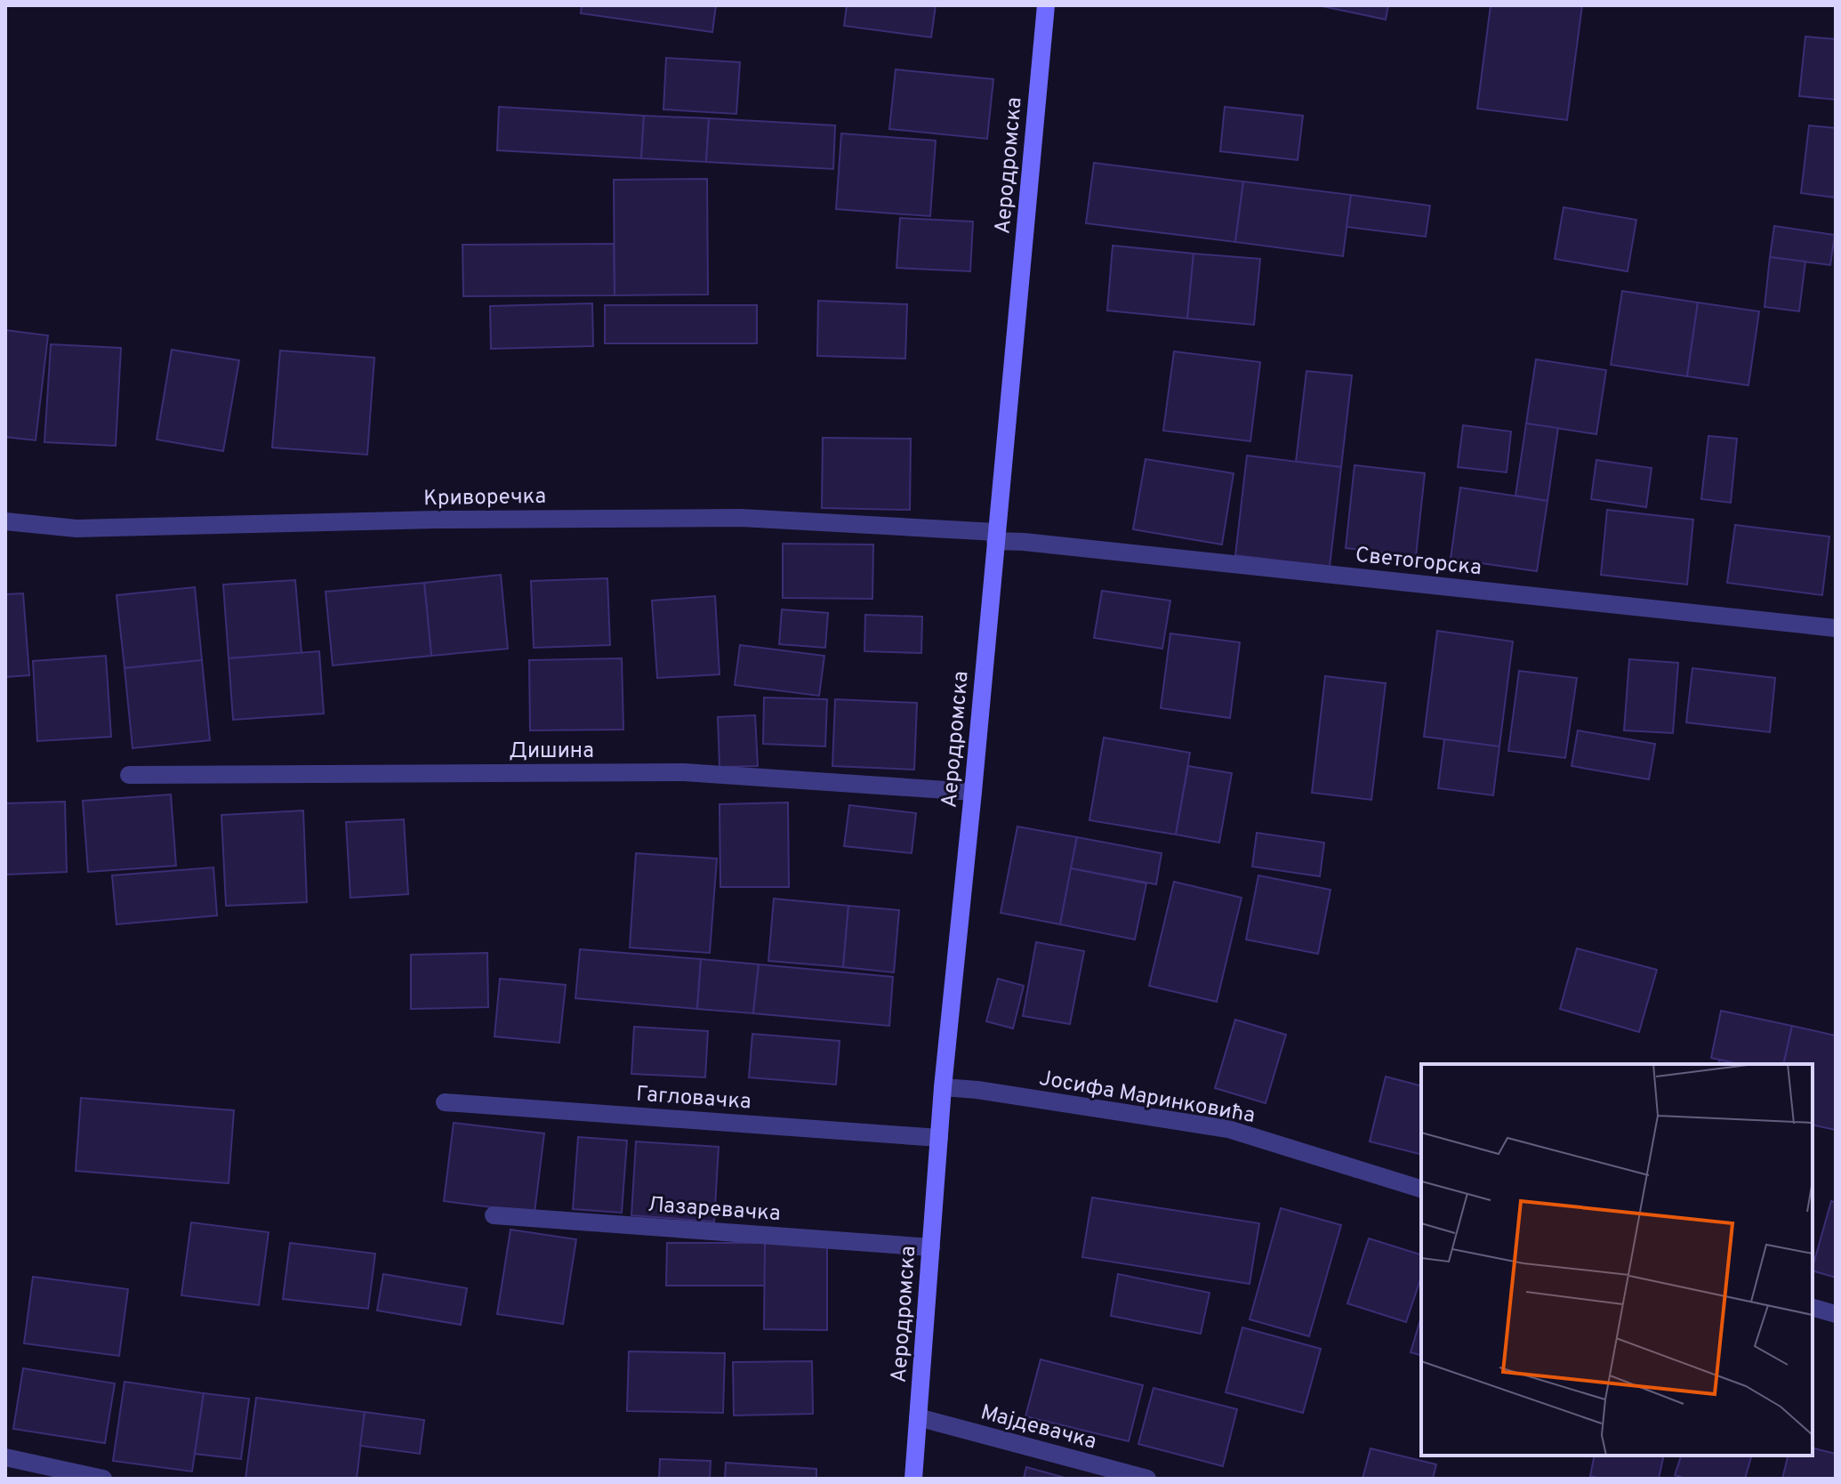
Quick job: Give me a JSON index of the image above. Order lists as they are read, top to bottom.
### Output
{
  "streets": {
    "street": [
      "Аеродромска",
      "Криворечка",
      "Светогорска",
      "Дишина",
      "Јосифа Маринковића",
      "Гагловачка",
      "Лазаревачка",
      "Мајдевачка"
    ]
  },
  "crossings": [
    ["Аеродромска", "Криворечка"],
    ["Аеродромска", "Светогорска"],
    ["Аеродромска", "Дишина"],
    ["Аеродромска", "Јосифа Маринковића"],
    ["Аеродромска", "Гагловачка"],
    ["Аеродромска", "Лазаревачка"],
    ["Аеродромска", "Мајдевачка"],
    ["Криворечка", "Светогорска"]
  ]
}
